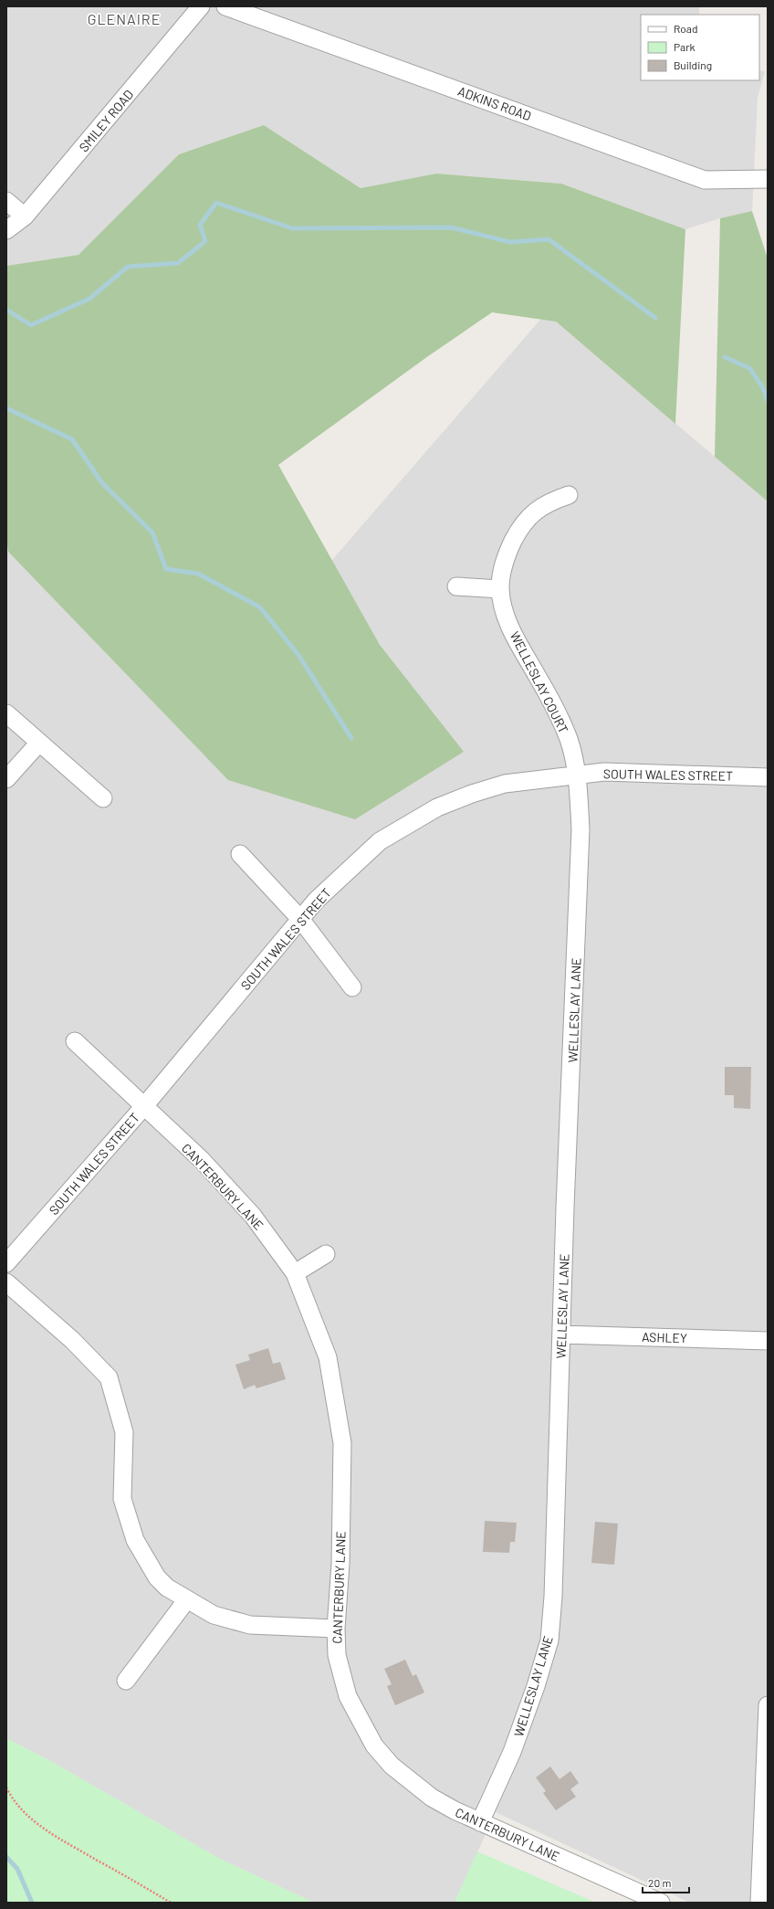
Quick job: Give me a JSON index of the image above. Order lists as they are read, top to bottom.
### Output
{
  "streets": {
    "street": [
      "ADKINS ROAD",
      "SMILEY ROAD",
      "WELLESLAY COURT",
      "SOUTH WALES STREET",
      "WELLESLAY LANE",
      "CANTERBURY LANE",
      "ASHLEY"
    ]
  },
  "crossings": [
    ["WELLESLAY COURT", "SOUTH WALES STREET"],
    ["WELLESLAY COURT", "WELLESLAY LANE"],
    ["SOUTH WALES STREET", "WELLESLAY LANE"],
    ["SOUTH WALES STREET", "CANTERBURY LANE"],
    ["WELLESLAY LANE", "CANTERBURY LANE"],
    ["WELLESLAY LANE", "ASHLEY"]
  ],
  "districts": ["GLENAIRE"],
  "legend": ["Road", "Park", "Building"],
  "scale_bar": "20 m"
}
